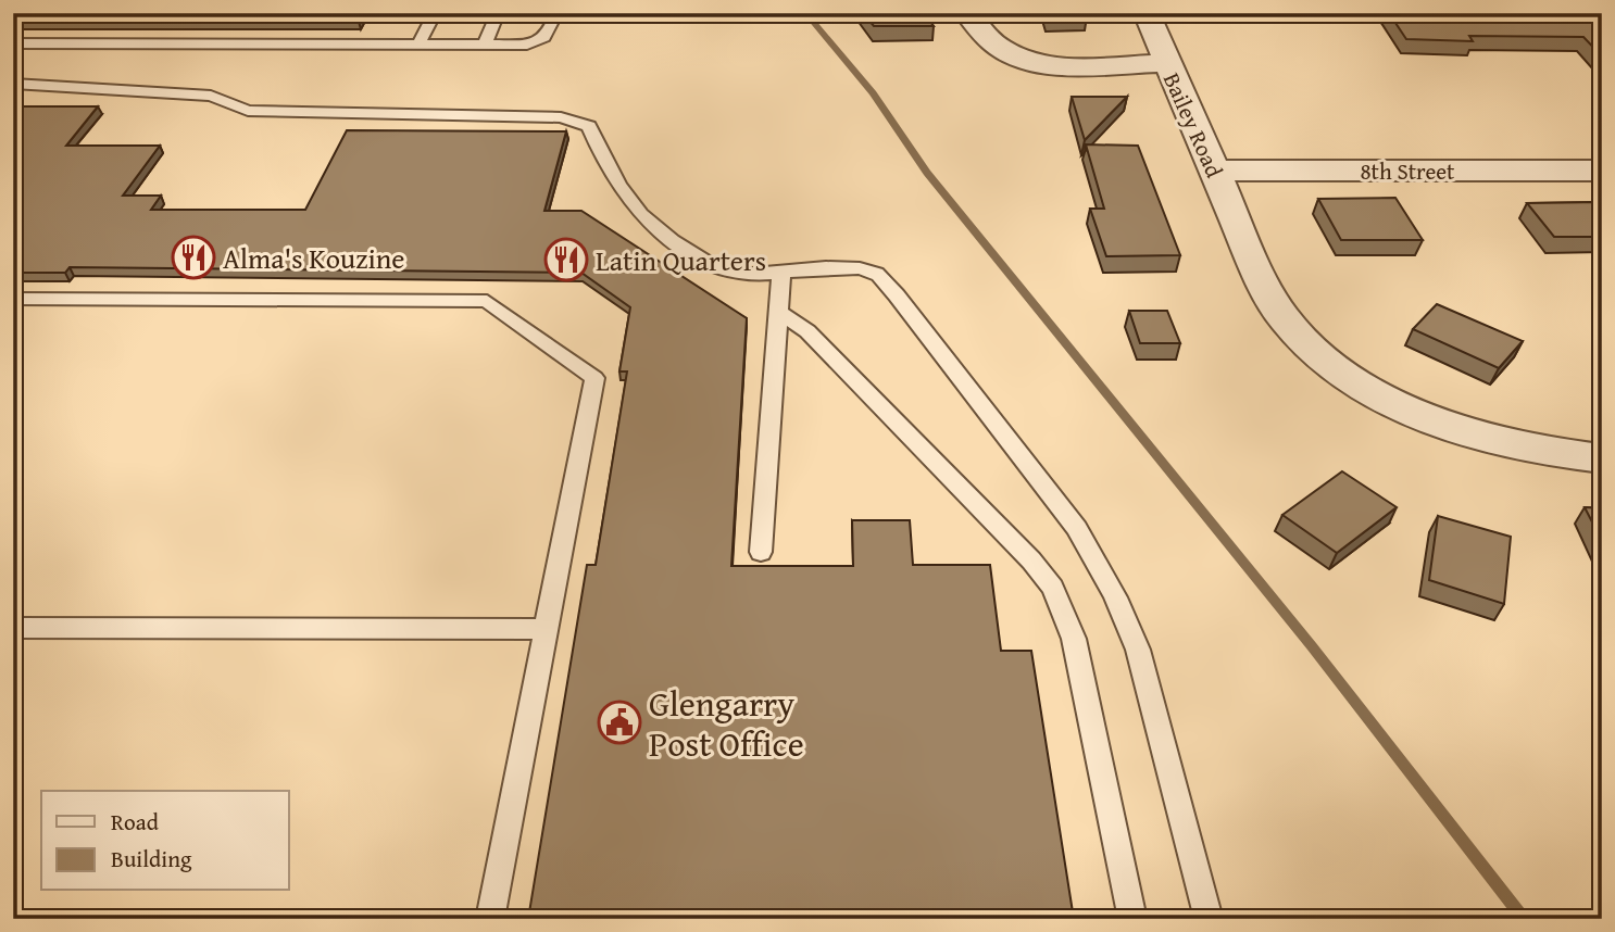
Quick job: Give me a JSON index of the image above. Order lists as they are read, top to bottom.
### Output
{
  "streets": {
    "street": ["Bailey Road", "8th Street"]
  },
  "crossings": [
    ["Bailey Road", "8th Street"]
  ],
  "places": {
    "restaurant": ["Alma's Kouzine", "Latin Quarters"],
    "public building": ["Glengarry Post Office"]
  },
  "legend": ["Road", "Building"]
}
